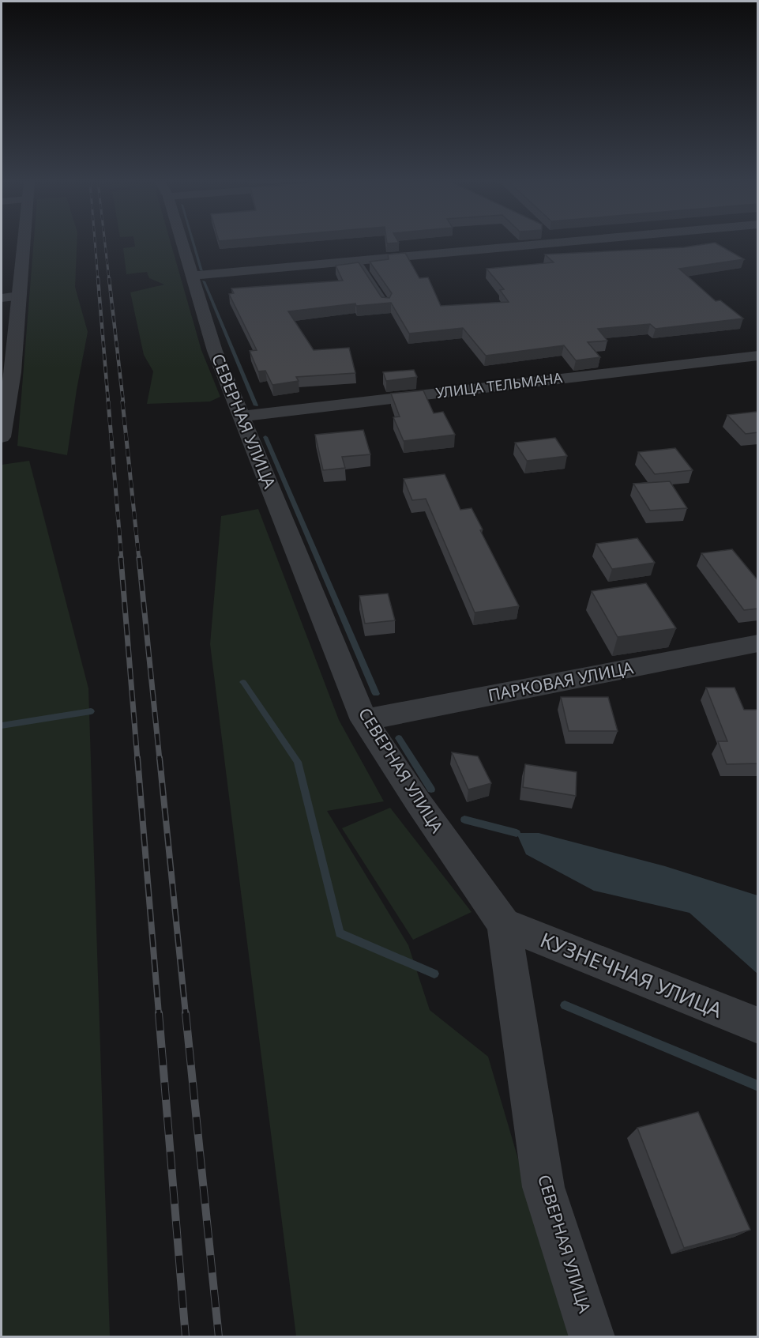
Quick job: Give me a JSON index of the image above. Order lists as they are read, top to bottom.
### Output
{
  "streets": {
    "street": [
      "УЛИЦА ТЕЛЬМАНА",
      "СЕВЕРНАЯ УЛИЦА",
      "ПАРКОВАЯ УЛИЦА",
      "КУЗНЕЧНАЯ УЛИЦА"
    ]
  },
  "crossings": [
    ["УЛИЦА ТЕЛЬМАНА", "СЕВЕРНАЯ УЛИЦА"],
    ["СЕВЕРНАЯ УЛИЦА", "ПАРКОВАЯ УЛИЦА"],
    ["СЕВЕРНАЯ УЛИЦА", "КУЗНЕЧНАЯ УЛИЦА"]
  ]
}
